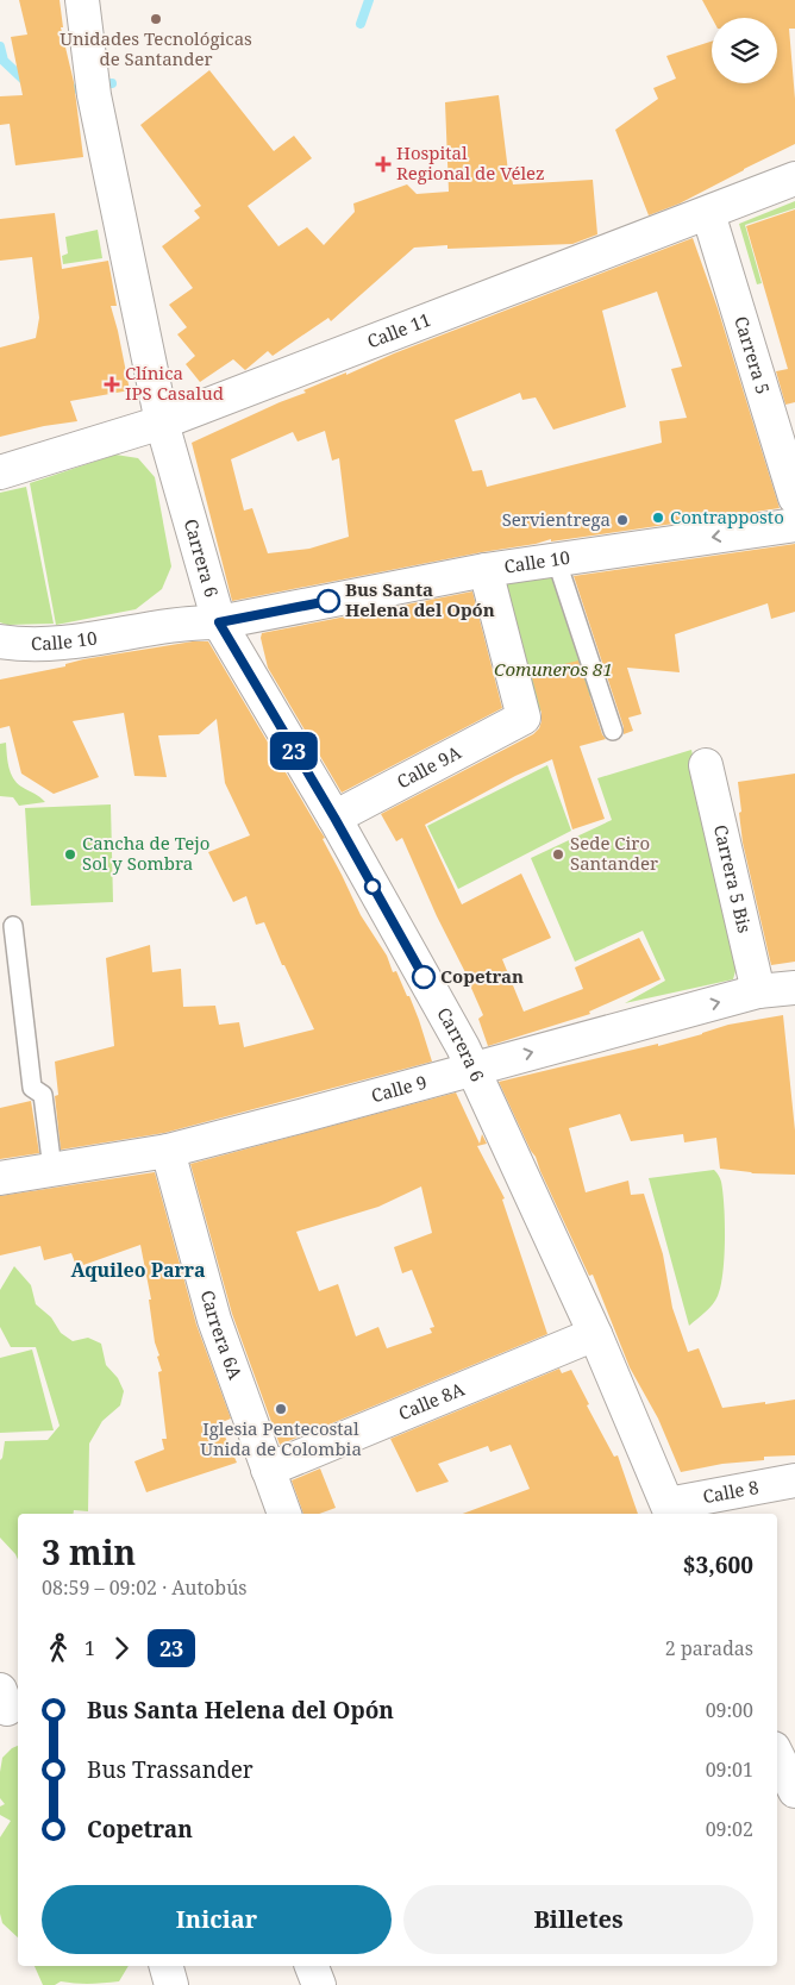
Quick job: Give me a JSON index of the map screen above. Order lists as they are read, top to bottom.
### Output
{
  "streets": {
    "street": [
      "Calle 11",
      "Carrera 5",
      "Carrera 6",
      "Calle 10",
      "Calle 9A",
      "Carrera 5 Bis",
      "Calle 9",
      "Carrera 6A",
      "Calle 8A",
      "Calle 8"
    ]
  },
  "crossings": [
    ["Calle 11", "Carrera 5"],
    ["Calle 11", "Carrera 6"],
    ["Carrera 6", "Calle 10"],
    ["Carrera 6", "Calle 9A"],
    ["Carrera 6", "Calle 9"],
    ["Carrera 6", "Calle 8A"],
    ["Carrera 6", "Calle 8"],
    ["Calle 10", "Calle 9A"],
    ["Carrera 5 Bis", "Calle 9"],
    ["Calle 9", "Carrera 6A"],
    ["Carrera 6A", "Calle 8A"]
  ],
  "one_way": ["Calle 9"],
  "districts": ["Aquileo Parra"],
  "parks": ["Comuneros 81"],
  "places": {
    "other": [
      "Unidades Tecnológicas de Santander",
      "Contrapposto",
      "Servientrega",
      "Bus Santa Helena del Opón",
      "Cancha de Tejo Sol y Sombra",
      "Sede Ciro Santander",
      "Copetran",
      "Iglesia Pentecostal Unida de Colombia"
    ],
    "health": ["Hospital Regional de Vélez", "Clínica IPS Casalud"]
  },
  "lines": ["bus line 23"],
  "page": {
    "on_map": "23",
    "heading": ["3 min", "08:59 – 09:02 · Autobús", "$3,600"],
    "legs": ["1", "23", "2 paradas"],
    "list": [
      {
        "name": "Bus Santa Helena del Opón",
        "value": "09:00"
      },
      {
        "name": "Bus Trassander",
        "value": "09:01"
      },
      {
        "name": "Copetran",
        "value": "09:02"
      }
    ],
    "buttons": ["Iniciar", "Billetes"]
  }
}
